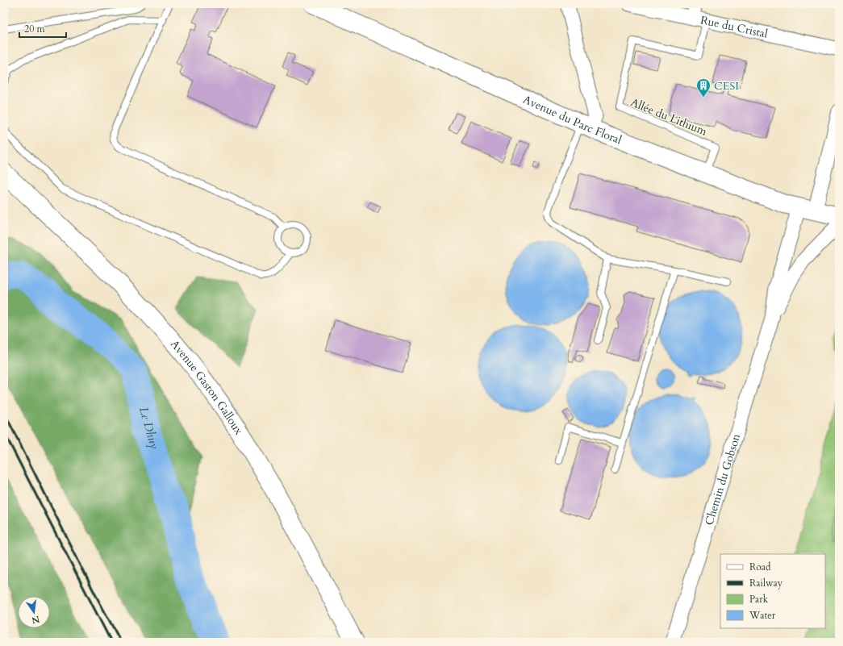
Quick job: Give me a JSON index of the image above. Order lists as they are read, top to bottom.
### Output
{
  "streets": {
    "main road": ["Avenue du Parc Floral", "Avenue Gaston Galloux"],
    "street": ["Rue du Cristal", "Chemin du Gobson"],
    "lane": ["Allée du Lithium"]
  },
  "crossings": [
    ["Rue du Cristal", "Allée du Lithium"],
    ["Allée du Lithium", "Avenue du Parc Floral"],
    ["Avenue du Parc Floral", "Chemin du Gobson"]
  ],
  "water": ["Le Dhuy"],
  "places": {
    "building": ["CESI"]
  },
  "legend": [
    "Road",
    "Railway",
    "Park",
    "Water"
  ],
  "scale_bar": "20 m",
  "north": "bottom"
}
